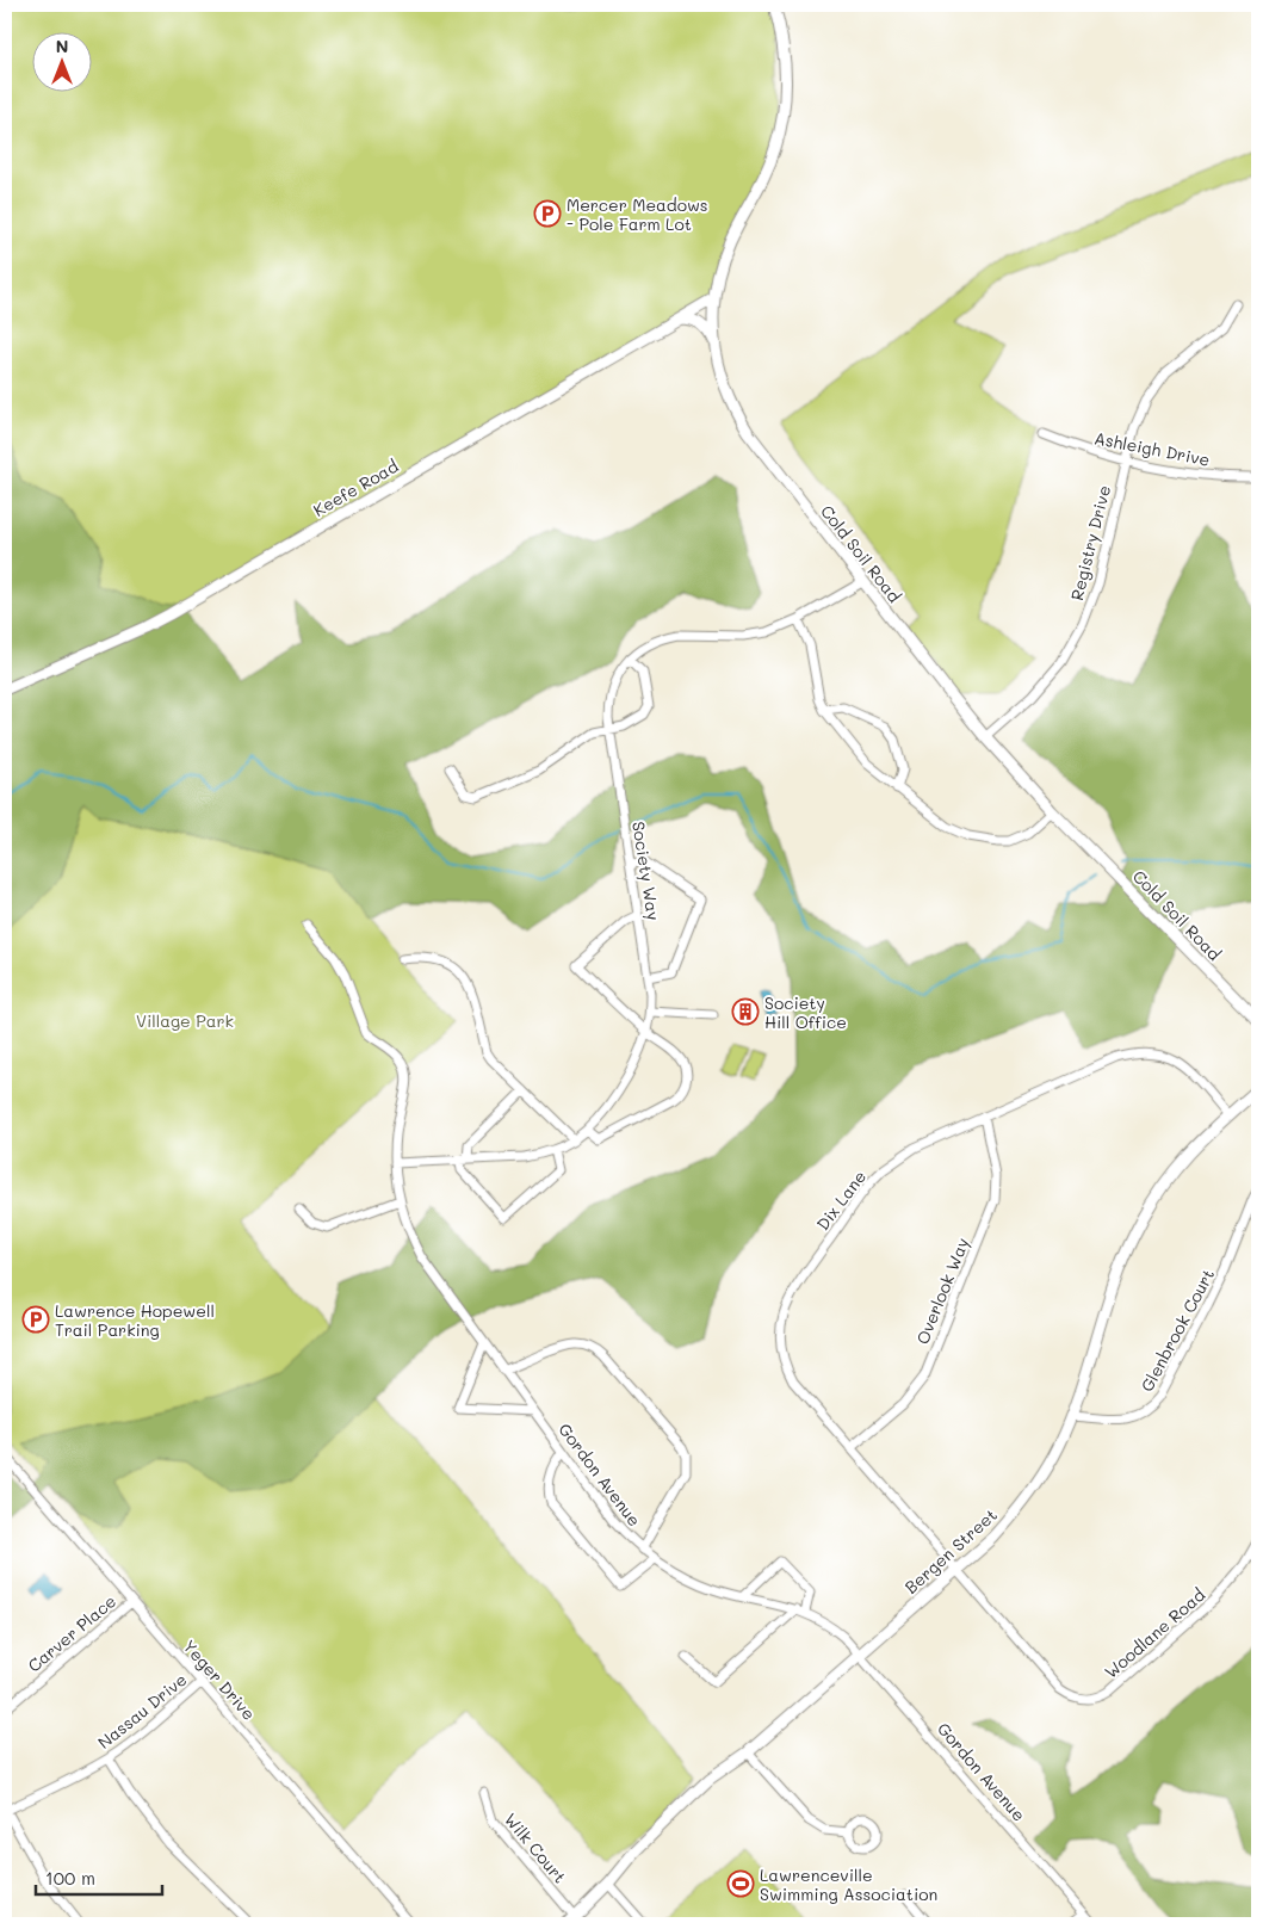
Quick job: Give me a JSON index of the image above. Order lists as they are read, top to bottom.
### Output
{
  "streets": {
    "street": [
      "Ashleigh Drive",
      "Keefe Road",
      "Registry Drive",
      "Cold Soil Road",
      "Society Way",
      "Dix Lane",
      "Overlook Way",
      "Glenbrook Court",
      "Gordon Avenue",
      "Bergen Street",
      "Carver Place",
      "Woodlane Road",
      "Yeger Drive",
      "Nassau Drive",
      "Wilk Court"
    ]
  },
  "crossings": [
    ["Ashleigh Drive", "Registry Drive"],
    ["Keefe Road", "Cold Soil Road"],
    ["Registry Drive", "Cold Soil Road"],
    ["Cold Soil Road", "Society Way"],
    ["Society Way", "Gordon Avenue"],
    ["Dix Lane", "Overlook Way"],
    ["Dix Lane", "Bergen Street"],
    ["Dix Lane", "Woodlane Road"],
    ["Glenbrook Court", "Bergen Street"],
    ["Gordon Avenue", "Bergen Street"],
    ["Bergen Street", "Woodlane Road"],
    ["Bergen Street", "Wilk Court"],
    ["Carver Place", "Yeger Drive"],
    ["Yeger Drive", "Nassau Drive"]
  ],
  "parks": ["Village Park"],
  "places": {
    "parking": ["Mercer Meadows - Pole Farm Lot", "Lawrence Hopewell Trail Parking"],
    "building": ["Society Hill Office"],
    "sports": ["Lawrenceville Swimming Association"]
  },
  "scale_bar": "100 m",
  "north": "top"
}
